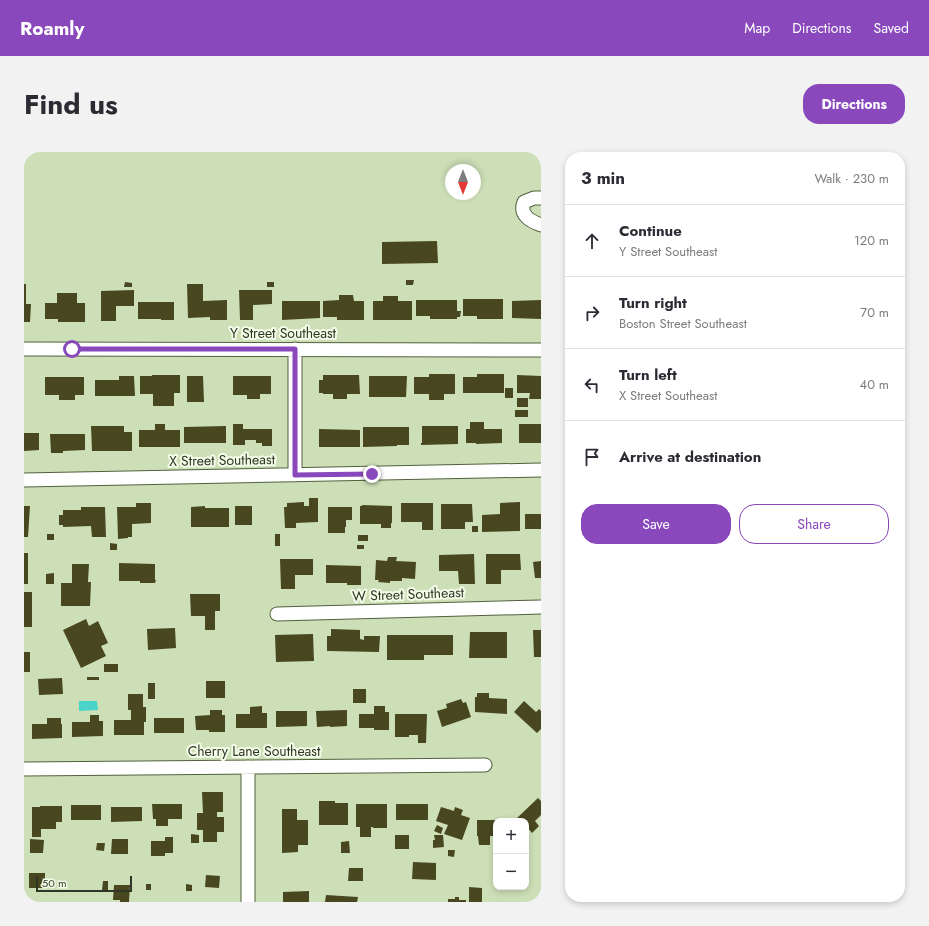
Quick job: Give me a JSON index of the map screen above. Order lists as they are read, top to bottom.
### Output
{
  "streets": {
    "street": [
      "Y Street Southeast",
      "X Street Southeast",
      "W Street Southeast",
      "Cherry Lane Southeast"
    ]
  },
  "scale_bar": "50 m",
  "north": "bottom",
  "page": {
    "header": "Roamly",
    "nav": ["Map", "Directions", "Saved"],
    "title": "Find us",
    "buttons": [
      "Directions",
      ["Save", "Share"]
    ],
    "heading": ["3 min", "Walk · 230 m"],
    "list": [
      ["Continue", "Y Street Southeast", "120 m"],
      ["Turn right", "Boston Street Southeast", "70 m"],
      ["Turn left", "X Street Southeast", "40 m"],
      "Arrive at destination"
    ],
    "map_buttons": ["+", "−"],
    "scale": "50 m"
  }
}
